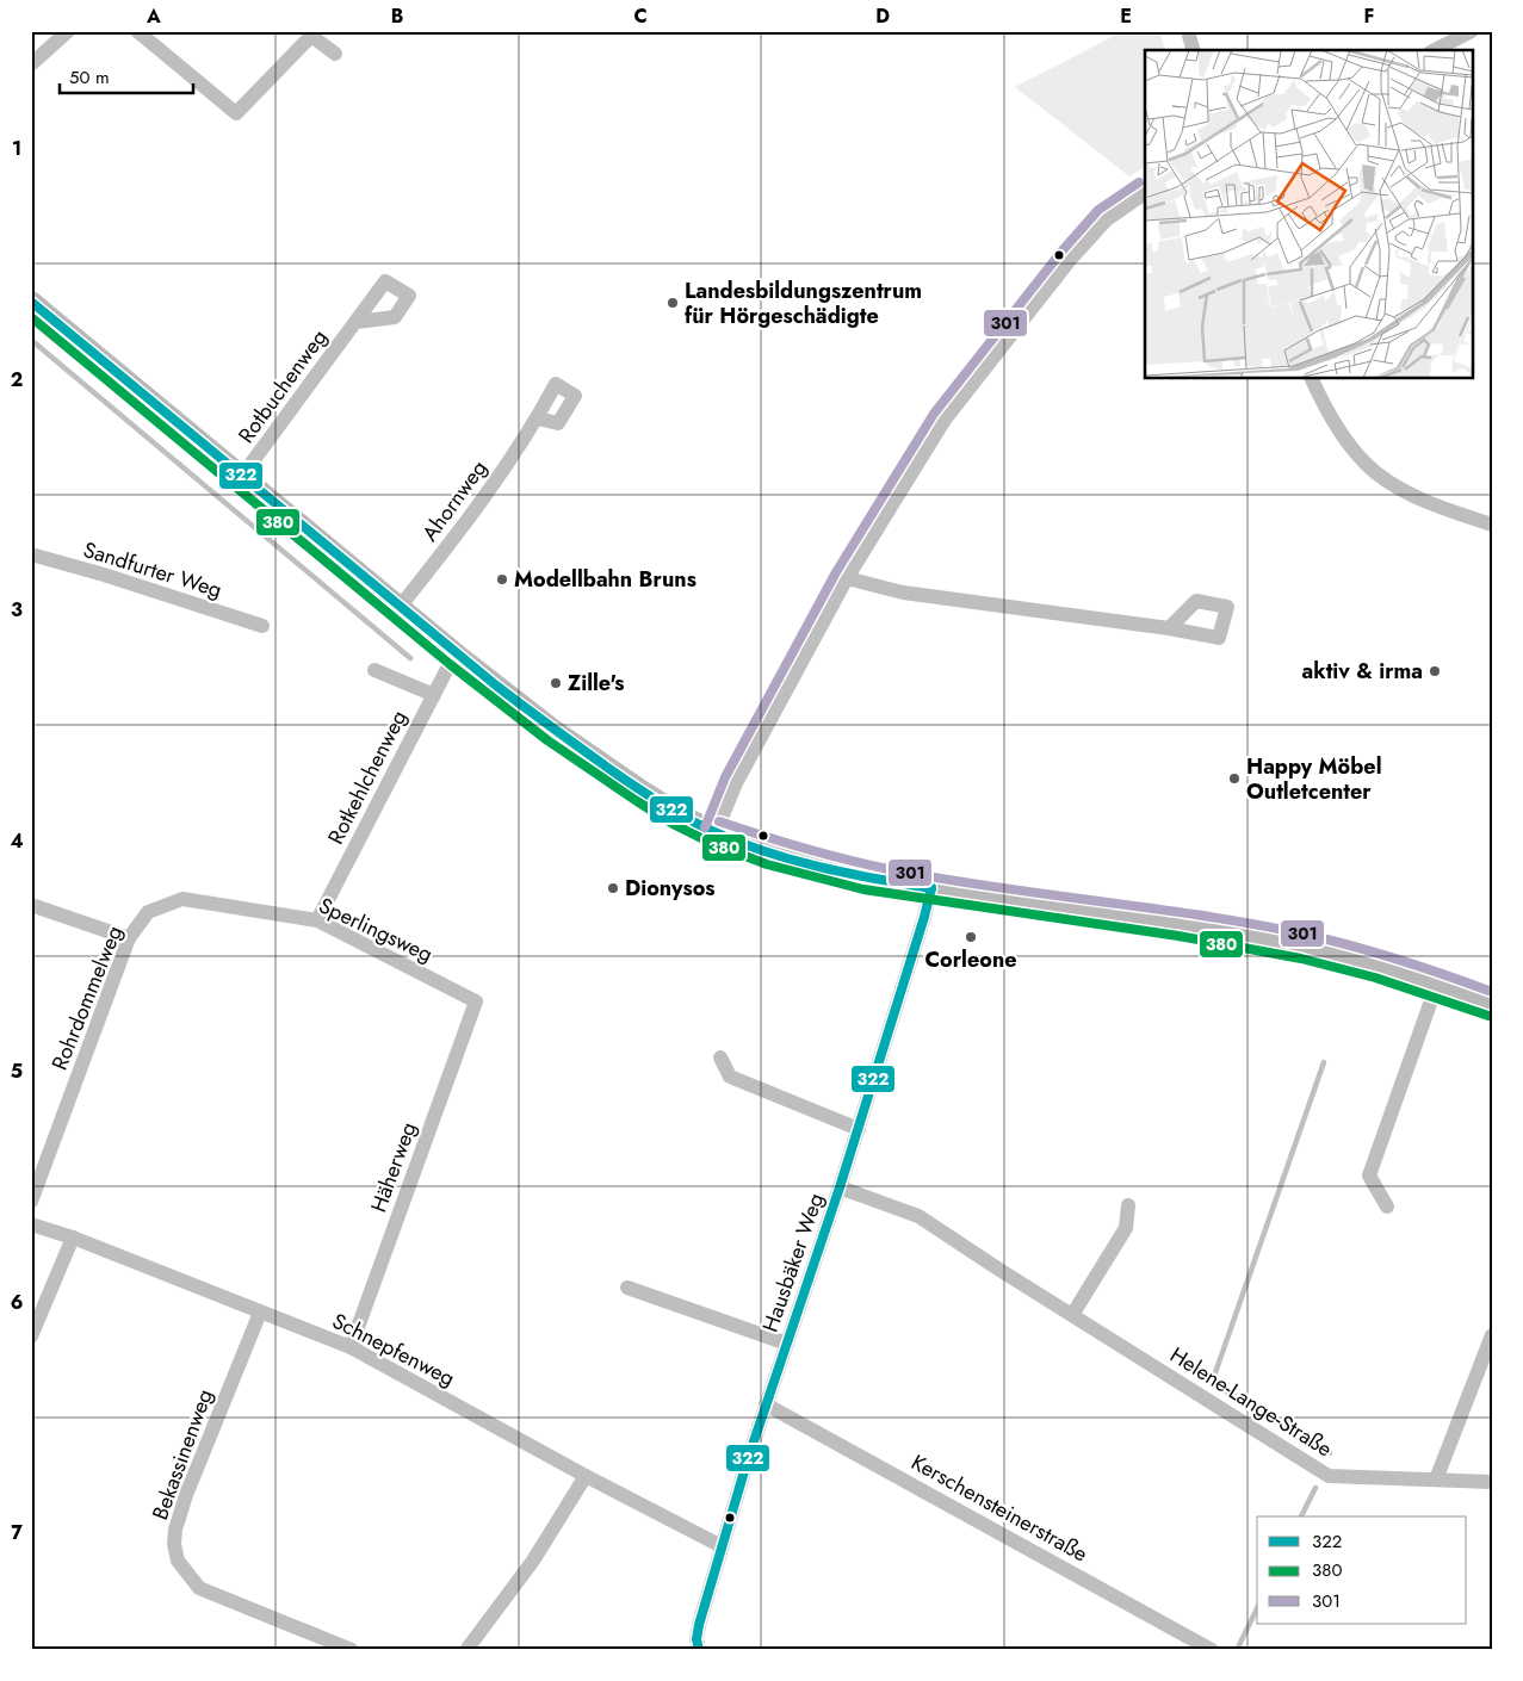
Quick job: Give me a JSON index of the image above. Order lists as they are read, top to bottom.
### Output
{
  "streets": {
    "street": [
      "Rotbuchenweg",
      "Ahornweg",
      "Sandfurter Weg",
      "Rotkehlchenweg",
      "Sperlingsweg",
      "Rohrdommelweg",
      "Häherweg",
      "Hausbäker Weg",
      "Schnepfenweg",
      "Helene-Lange-Straße",
      "Bekassinenweg",
      "Kerschensteinerstraße"
    ]
  },
  "crossings": [
    ["Rotkehlchenweg", "Sperlingsweg"],
    ["Sperlingsweg", "Rohrdommelweg"],
    ["Sperlingsweg", "Häherweg"],
    ["Häherweg", "Schnepfenweg"],
    ["Hausbäker Weg", "Schnepfenweg"],
    ["Hausbäker Weg", "Helene-Lange-Straße"],
    ["Hausbäker Weg", "Kerschensteinerstraße"],
    ["Schnepfenweg", "Bekassinenweg"]
  ],
  "places": [
    "Landesbildungszentrum für Hörgeschädigte",
    "Modellbahn Bruns",
    "aktiv & irma",
    "Zille's",
    "Happy Möbel Outletcenter",
    "Dionysos",
    "Corleone"
  ],
  "lines": ["transit line 301", "transit line 322", "transit line 380"],
  "legend": ["322", "380", "301"],
  "scale_bar": "50 m",
  "grid": {
    "columns": [
      "A",
      "B",
      "C",
      "D",
      "E",
      "F"
    ],
    "rows": [
      "1",
      "2",
      "3",
      "4",
      "5",
      "6",
      "7"
    ]
  }
}
